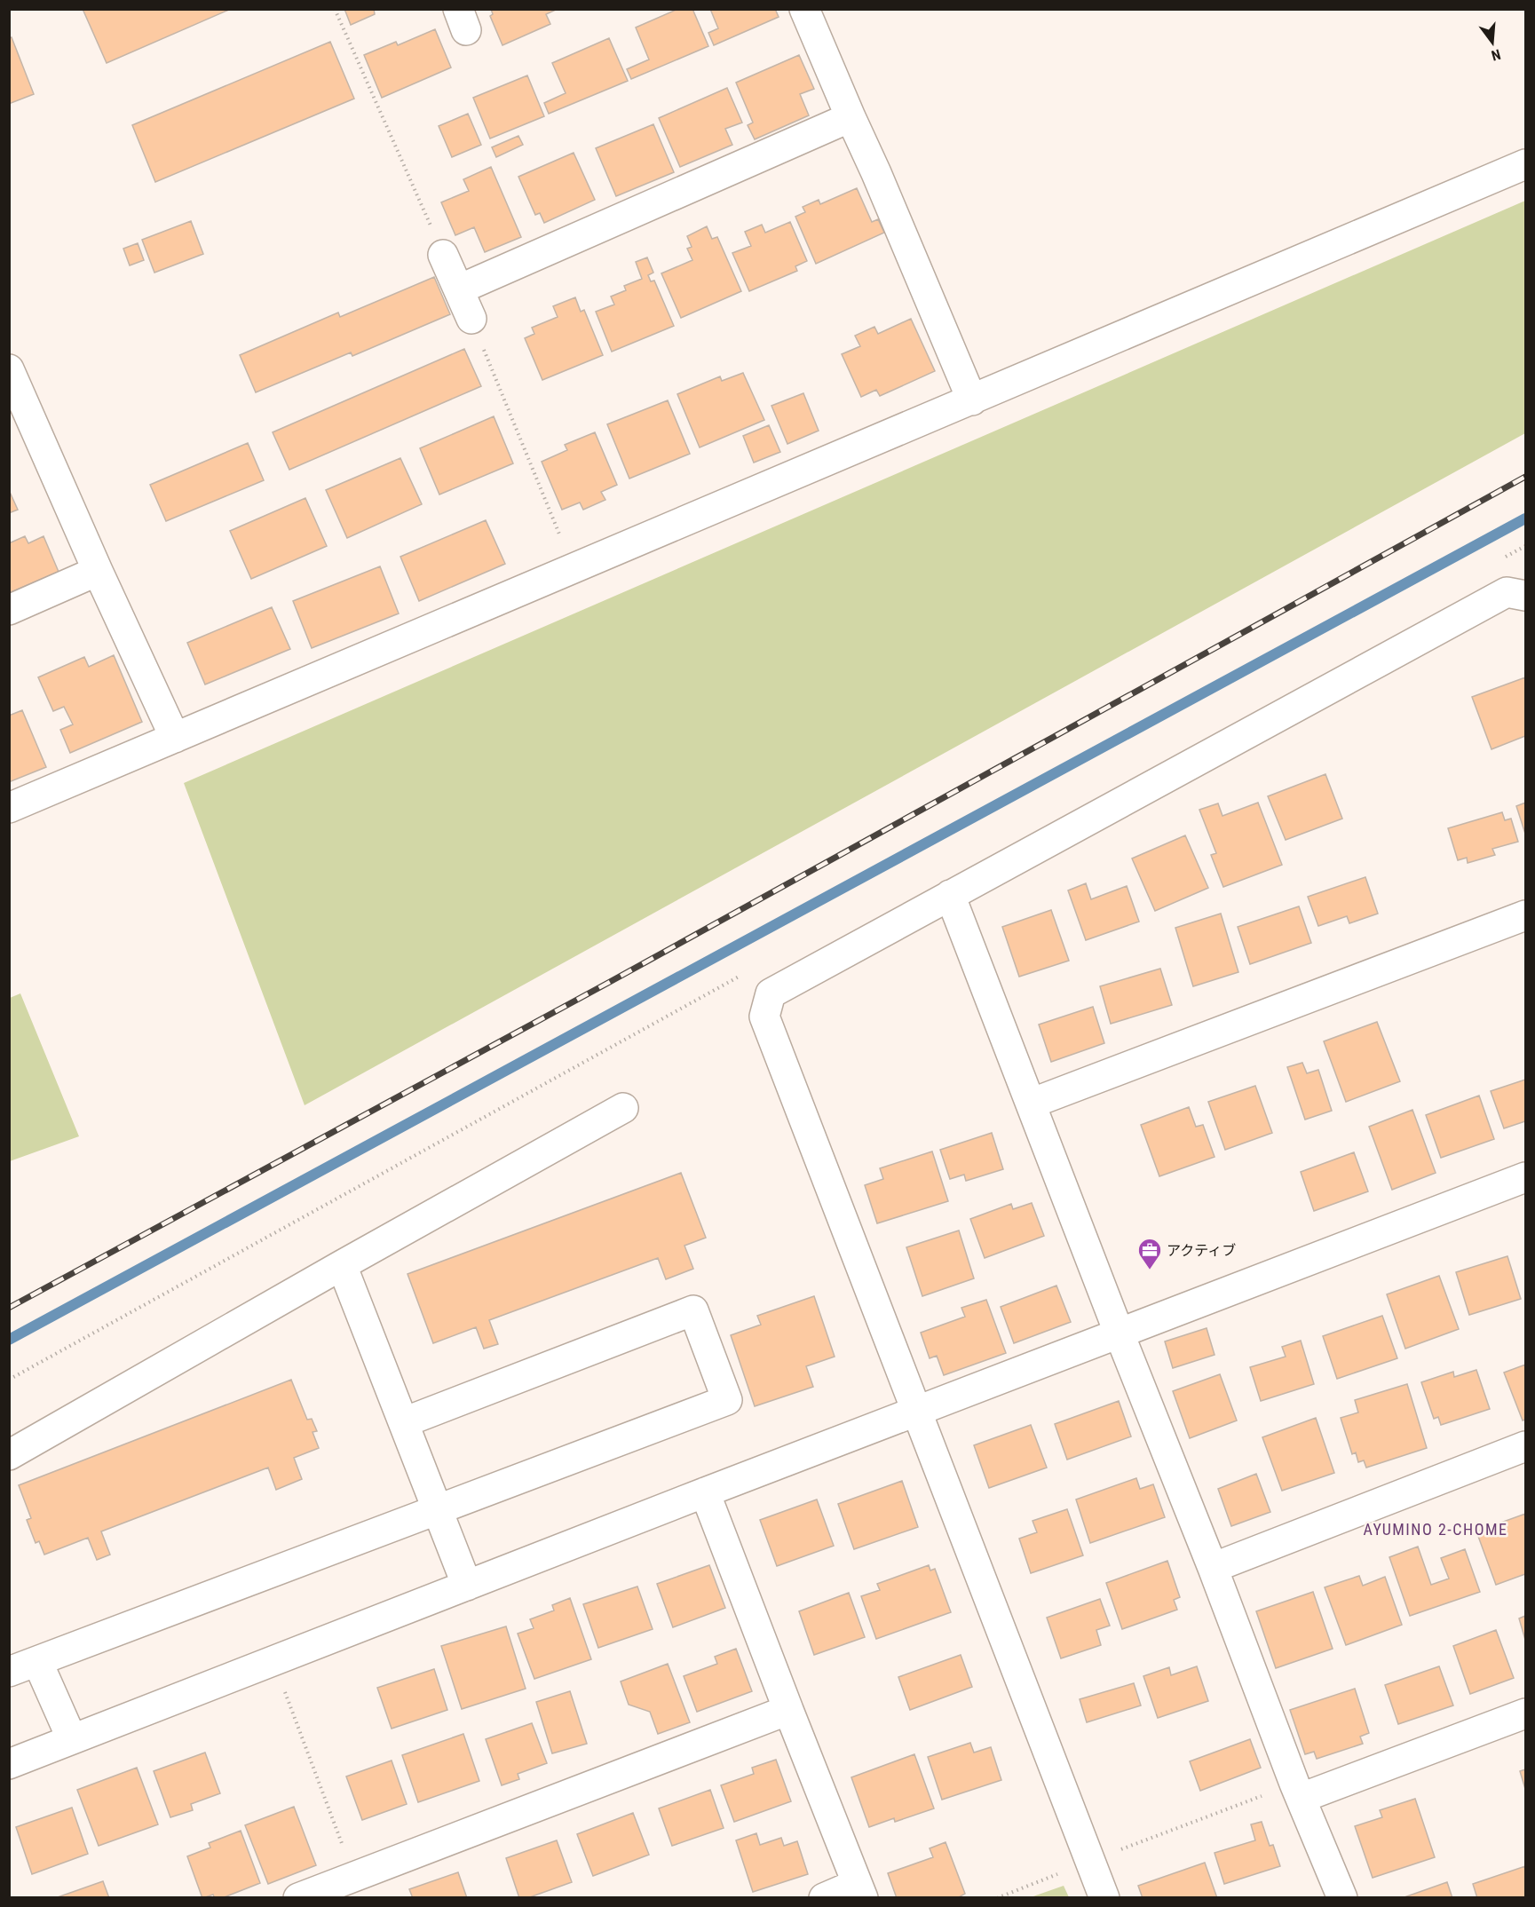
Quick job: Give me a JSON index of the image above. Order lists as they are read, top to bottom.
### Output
{
  "districts": ["AYUMINO 2-CHOME"],
  "places": {
    "office": ["アクティブ"]
  },
  "north": "bottom"
}
